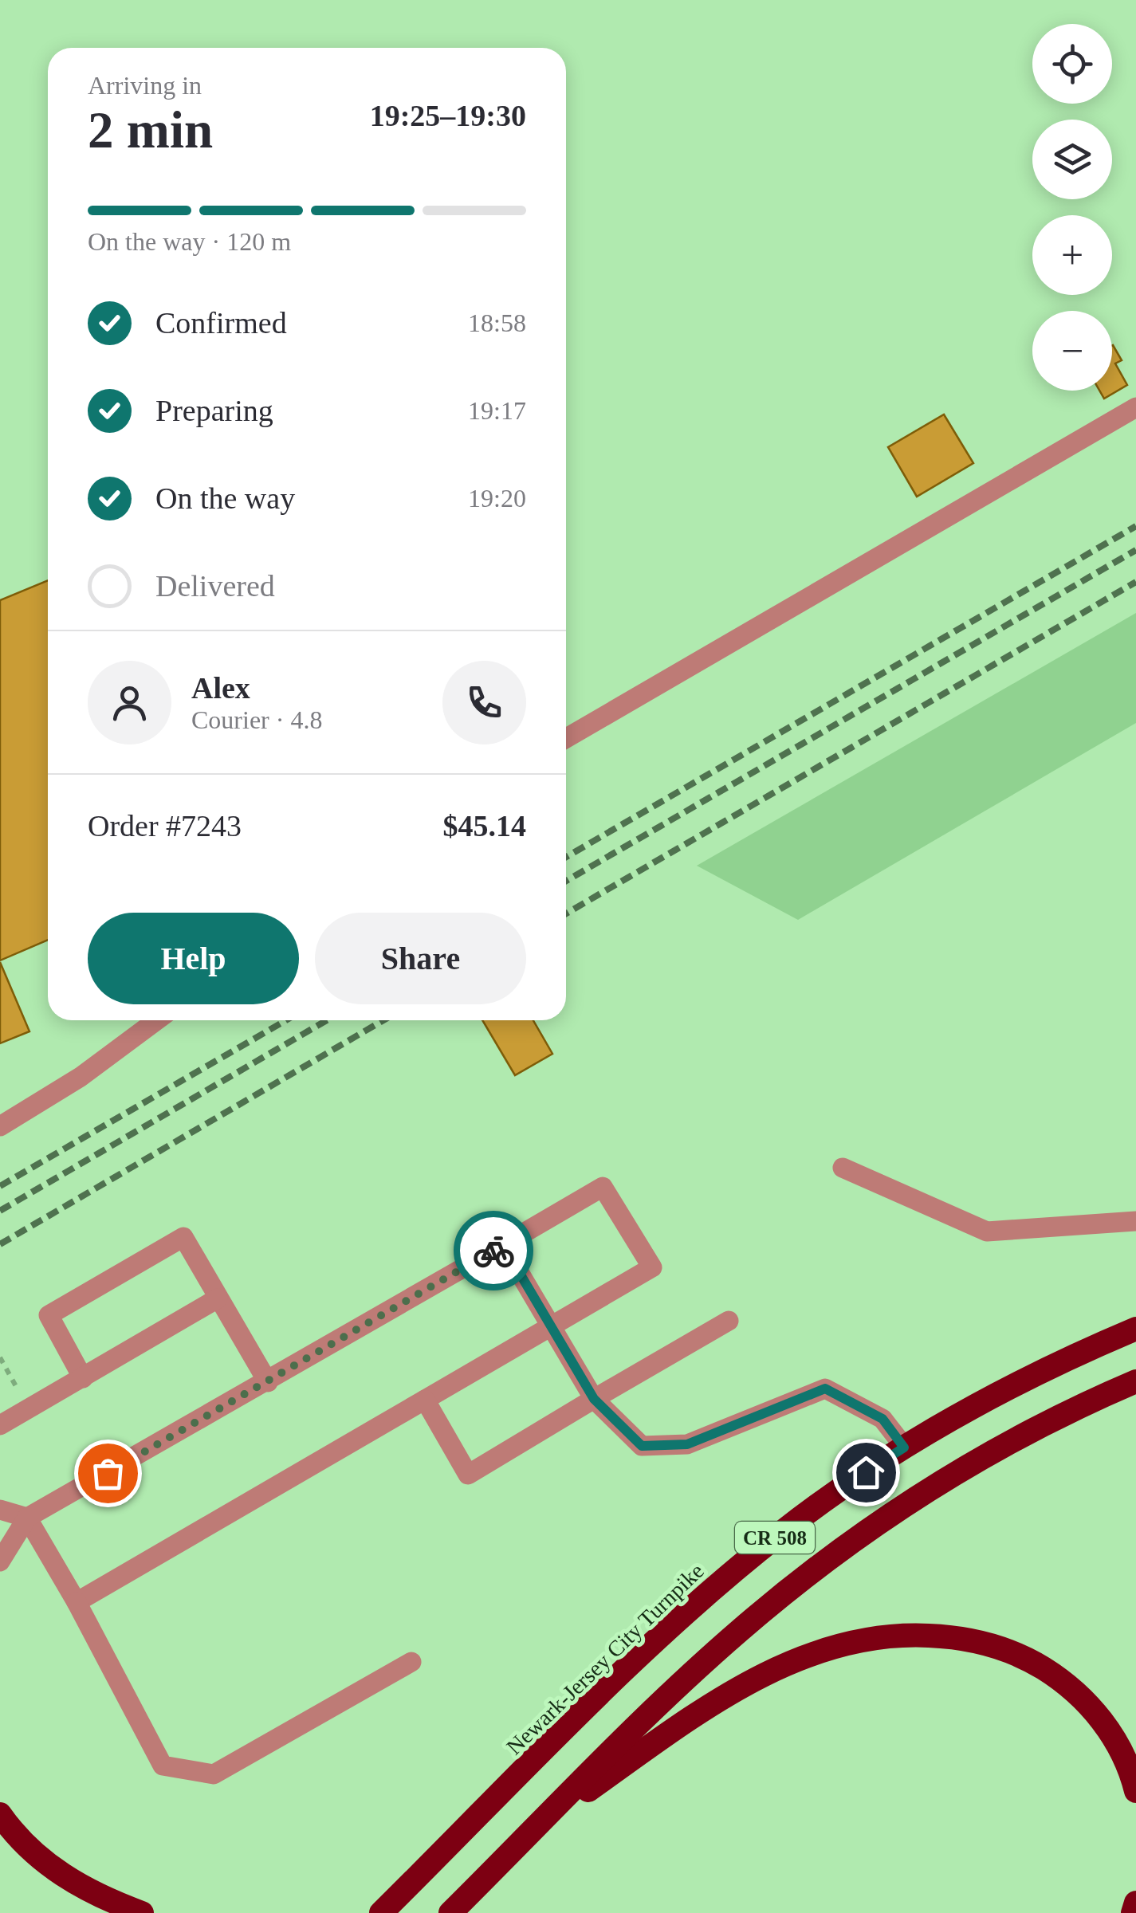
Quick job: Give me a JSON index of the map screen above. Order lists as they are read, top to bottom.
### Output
{
  "streets": {
    "highway": ["CR 508", "Newark-Jersey City Turnpike"]
  },
  "page": {
    "map_buttons": ["+", "−"],
    "heading": ["2 min", "Arriving in", "19:25–19:30"],
    "panel": [
      "Alex",
      "Courier · 4.8",
      "Order #7243",
      "$45.14"
    ],
    "bar": "On the way · 120 m",
    "list": [
      ["Confirmed", "18:58"],
      ["Preparing", "19:17"],
      ["On the way", "19:20"],
      "Delivered"
    ],
    "buttons": ["Help", "Share"]
  }
}
